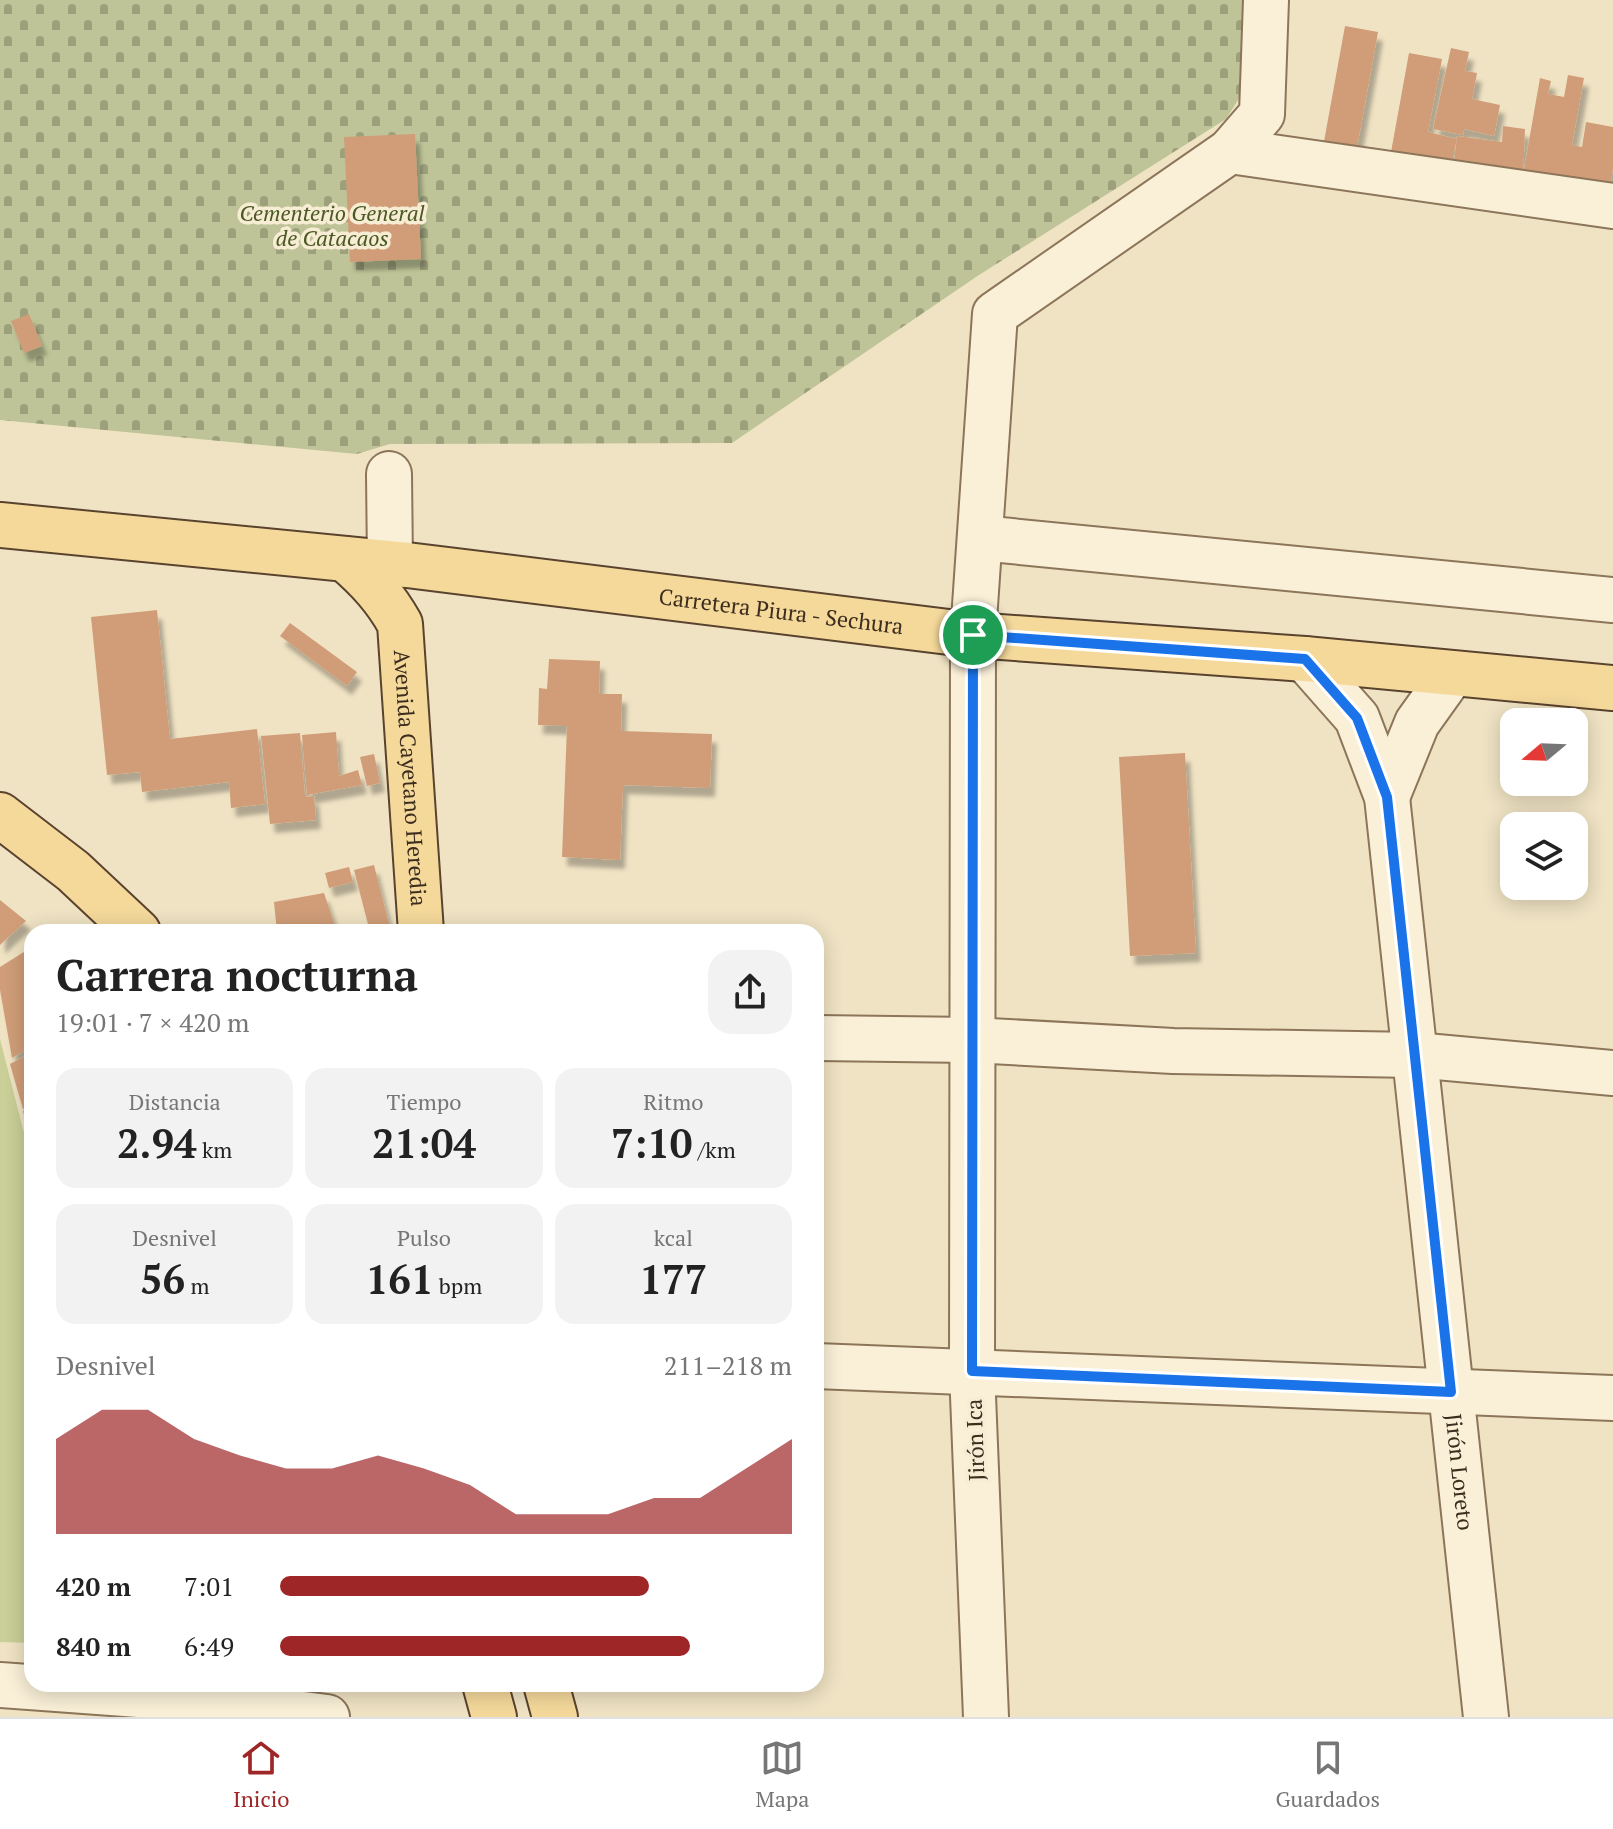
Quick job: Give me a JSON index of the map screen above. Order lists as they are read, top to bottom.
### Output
{
  "streets": {
    "main road": ["Carretera Piura - Sechura", "Avenida Cayetano Heredia"],
    "street": ["Jirón Ica", "Jirón Loreto"]
  },
  "crossings": [
    ["Carretera Piura - Sechura", "Avenida Cayetano Heredia"],
    ["Carretera Piura - Sechura", "Jirón Ica"],
    ["Carretera Piura - Sechura", "Jirón Loreto"]
  ],
  "parks": ["Cementerio General de Catacaos"],
  "north": "left",
  "page": {
    "heading": ["Carrera nocturna", "19:01 · 7 × 420 m"],
    "stats": [
      ["Distancia", "2.94 km"],
      ["Tiempo", "21:04"],
      ["Ritmo", "7:10 /km"],
      ["Desnivel", "56 m"],
      ["Pulso", "161 bpm"],
      ["kcal", "177"]
    ],
    "chart": ["Desnivel", "211–218 m"],
    "list": [
      {
        "name": "420 m",
        "note": "7:01"
      },
      {
        "name": "840 m",
        "note": "6:49"
      }
    ],
    "tabs": ["Inicio", "Mapa", "Guardados"]
  }
}
